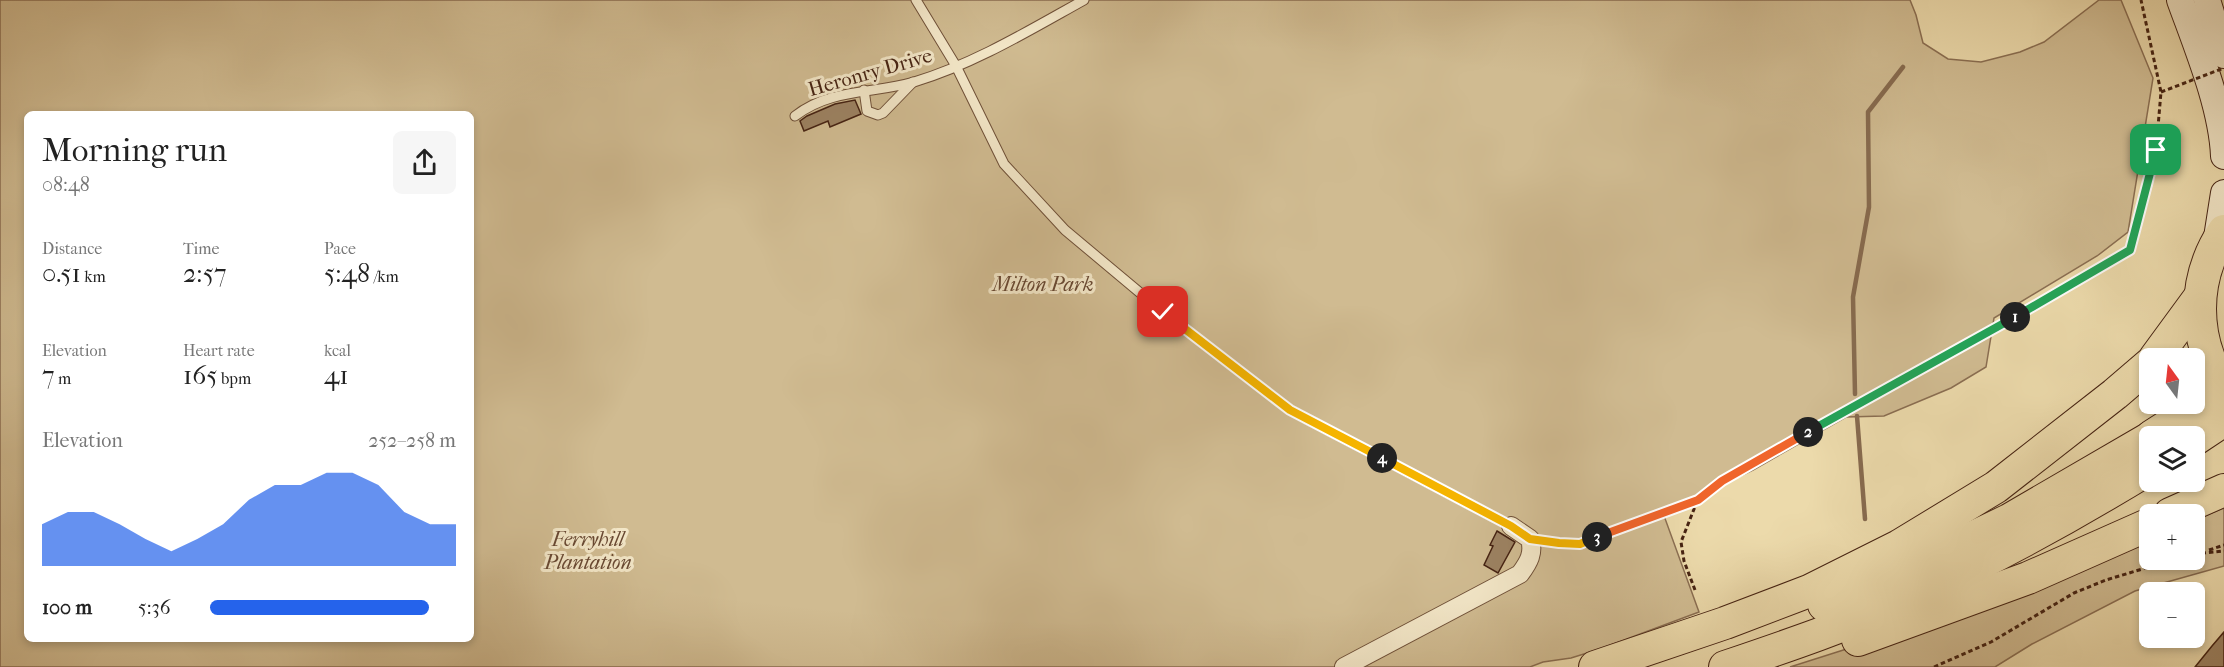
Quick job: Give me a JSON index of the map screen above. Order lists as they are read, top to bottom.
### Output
{
  "streets": {
    "lane": ["Heronry Drive"]
  },
  "parks": ["Milton Park", "Ferryhill Plantation"],
  "north": "top",
  "page": {
    "heading": ["Morning run", "08:48"],
    "stats": [
      ["Distance", "0.51 km"],
      ["Time", "2:57"],
      ["Pace", "5:48 /km"],
      ["Elevation", "7 m"],
      ["Heart rate", "165 bpm"],
      ["kcal", "41"]
    ],
    "pins": [
      "1",
      "2",
      "4",
      "3"
    ],
    "map_buttons": ["+", "−"],
    "chart": ["Elevation", "252–258 m"],
    "list": [
      {
        "name": "100 m",
        "note": "5:36"
      }
    ]
  }
}
